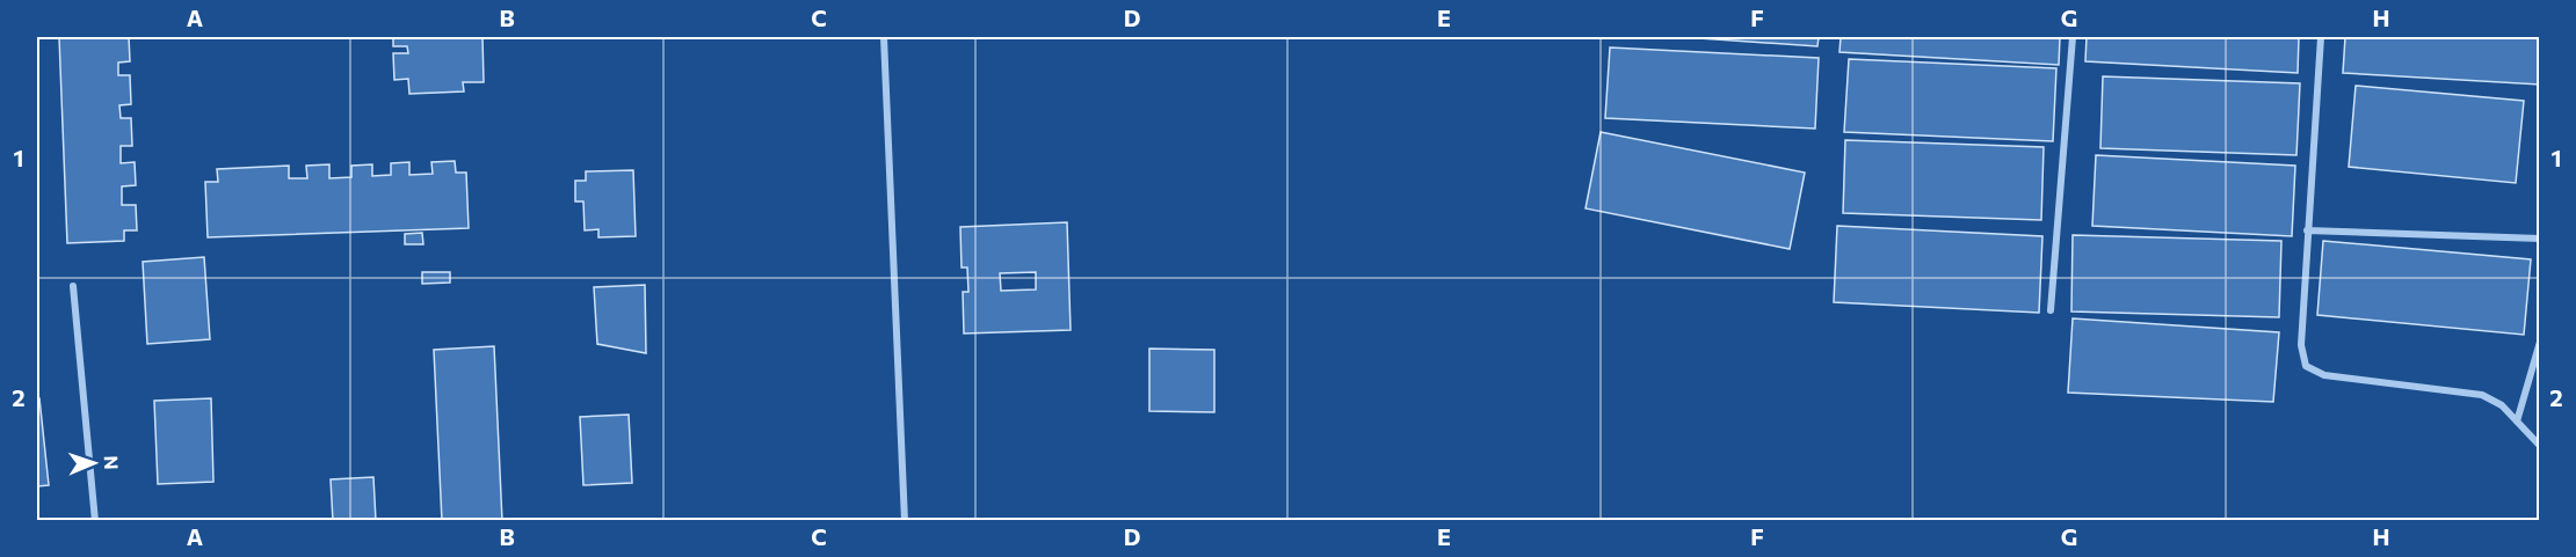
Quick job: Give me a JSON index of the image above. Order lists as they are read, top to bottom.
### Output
{
  "north": "right",
  "grid": {
    "columns": [
      "A",
      "B",
      "C",
      "D",
      "E",
      "F",
      "G",
      "H"
    ],
    "rows": ["1", "2"]
  }
}
